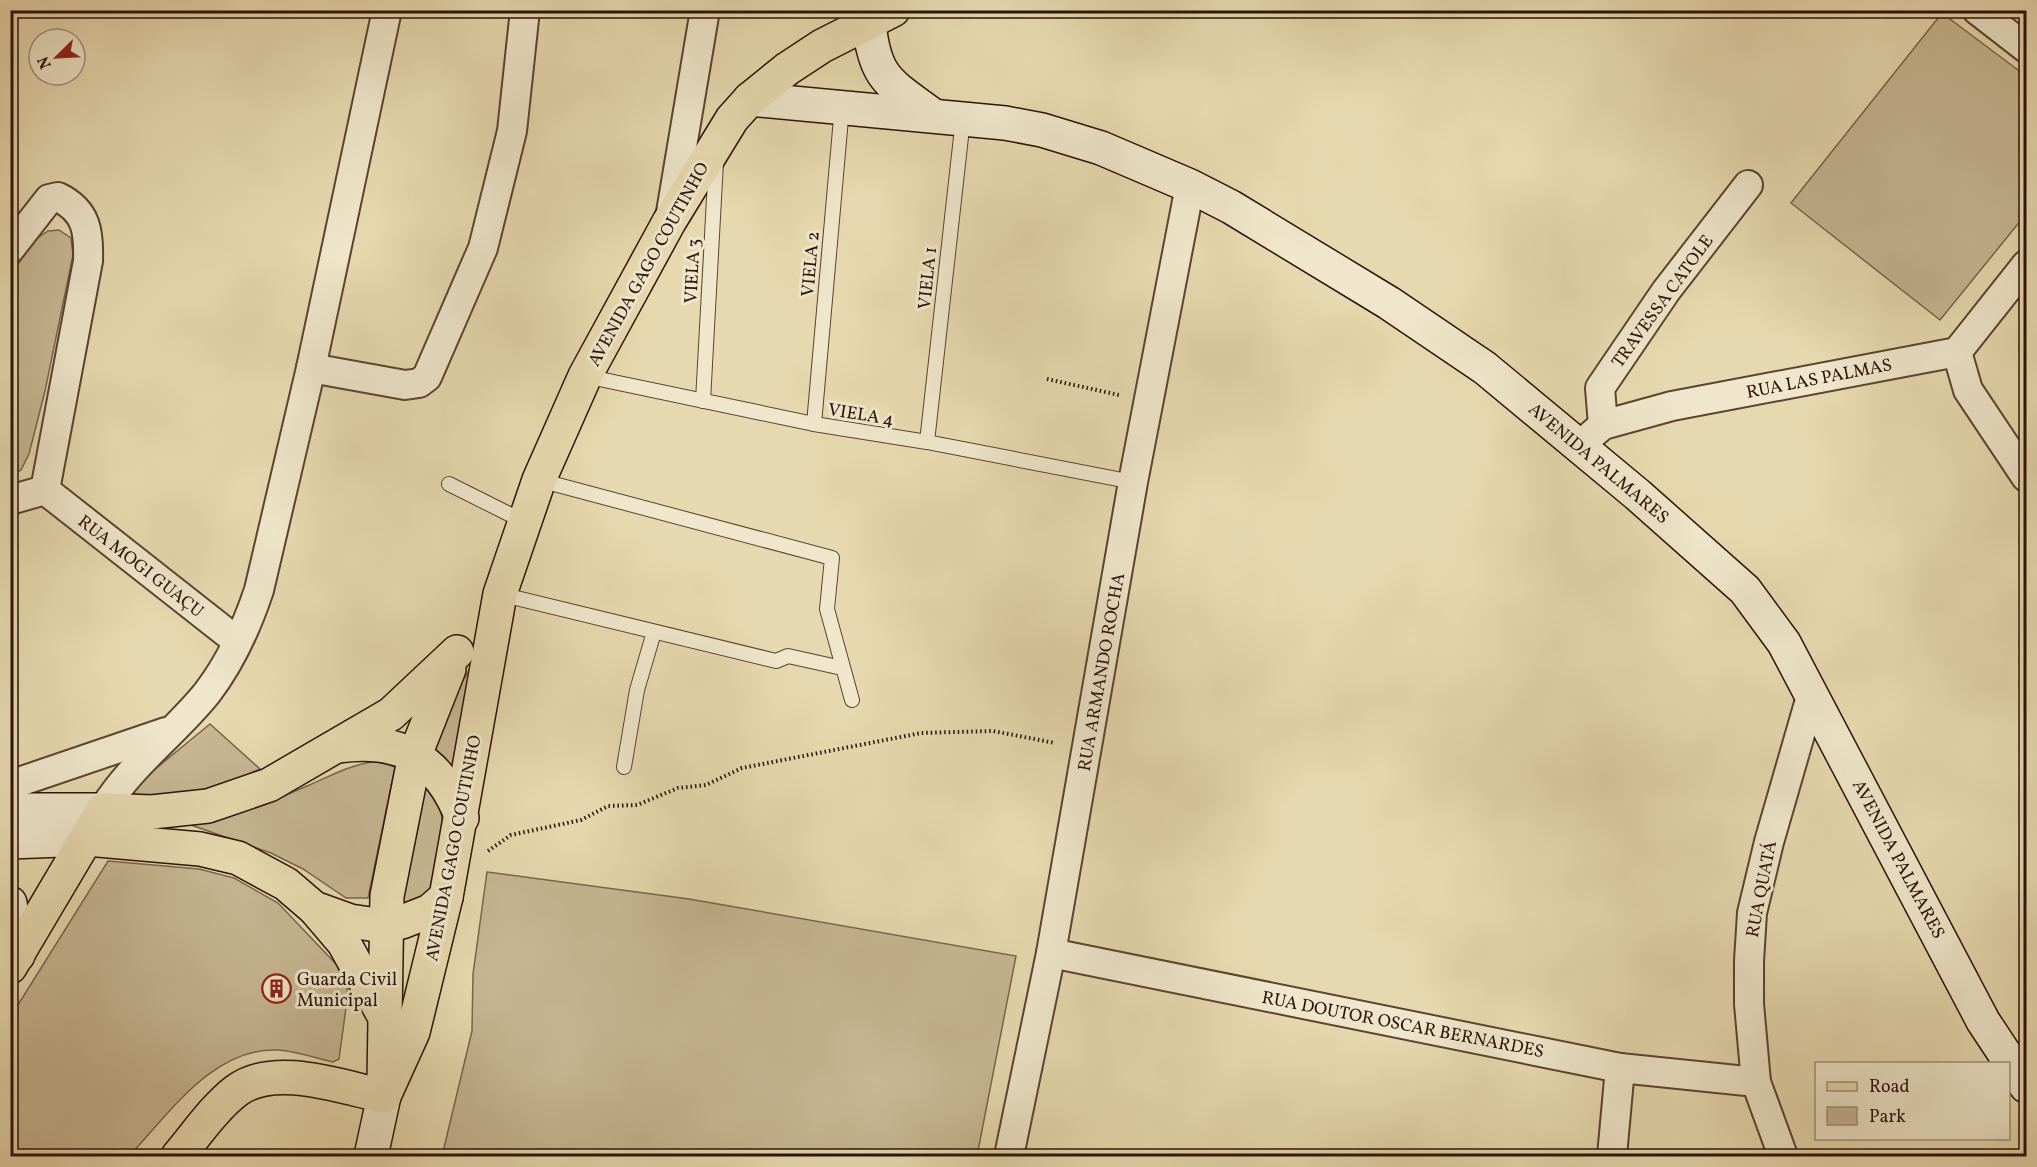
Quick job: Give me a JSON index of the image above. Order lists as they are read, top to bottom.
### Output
{
  "streets": {
    "main road": ["AVENIDA GAGO COUTINHO"],
    "street": [
      "TRAVESSA CATOLE",
      "RUA LAS PALMAS",
      "AVENIDA PALMARES",
      "RUA MOGI GUAÇU",
      "RUA ARMANDO ROCHA",
      "RUA QUATÁ",
      "RUA DOUTOR OSCAR BERNARDES"
    ],
    "lane": [
      "VIELA 2",
      "VIELA 3",
      "VIELA 1",
      "VIELA 4"
    ]
  },
  "crossings": [
    ["AVENIDA GAGO COUTINHO", "VIELA 3"],
    ["AVENIDA GAGO COUTINHO", "VIELA 4"],
    ["AVENIDA GAGO COUTINHO", "AVENIDA PALMARES"],
    ["VIELA 2", "VIELA 4"],
    ["VIELA 2", "AVENIDA PALMARES"],
    ["VIELA 3", "VIELA 4"],
    ["VIELA 1", "VIELA 4"],
    ["VIELA 1", "AVENIDA PALMARES"],
    ["TRAVESSA CATOLE", "RUA LAS PALMAS"],
    ["TRAVESSA CATOLE", "AVENIDA PALMARES"],
    ["RUA LAS PALMAS", "AVENIDA PALMARES"],
    ["VIELA 4", "RUA ARMANDO ROCHA"],
    ["AVENIDA PALMARES", "RUA ARMANDO ROCHA"],
    ["AVENIDA PALMARES", "RUA QUATÁ"],
    ["RUA ARMANDO ROCHA", "RUA DOUTOR OSCAR BERNARDES"],
    ["RUA QUATÁ", "RUA DOUTOR OSCAR BERNARDES"]
  ],
  "places": {
    "building": ["Guarda Civil Municipal"]
  },
  "legend": ["Road", "Park"],
  "north": "bottom left"
}
